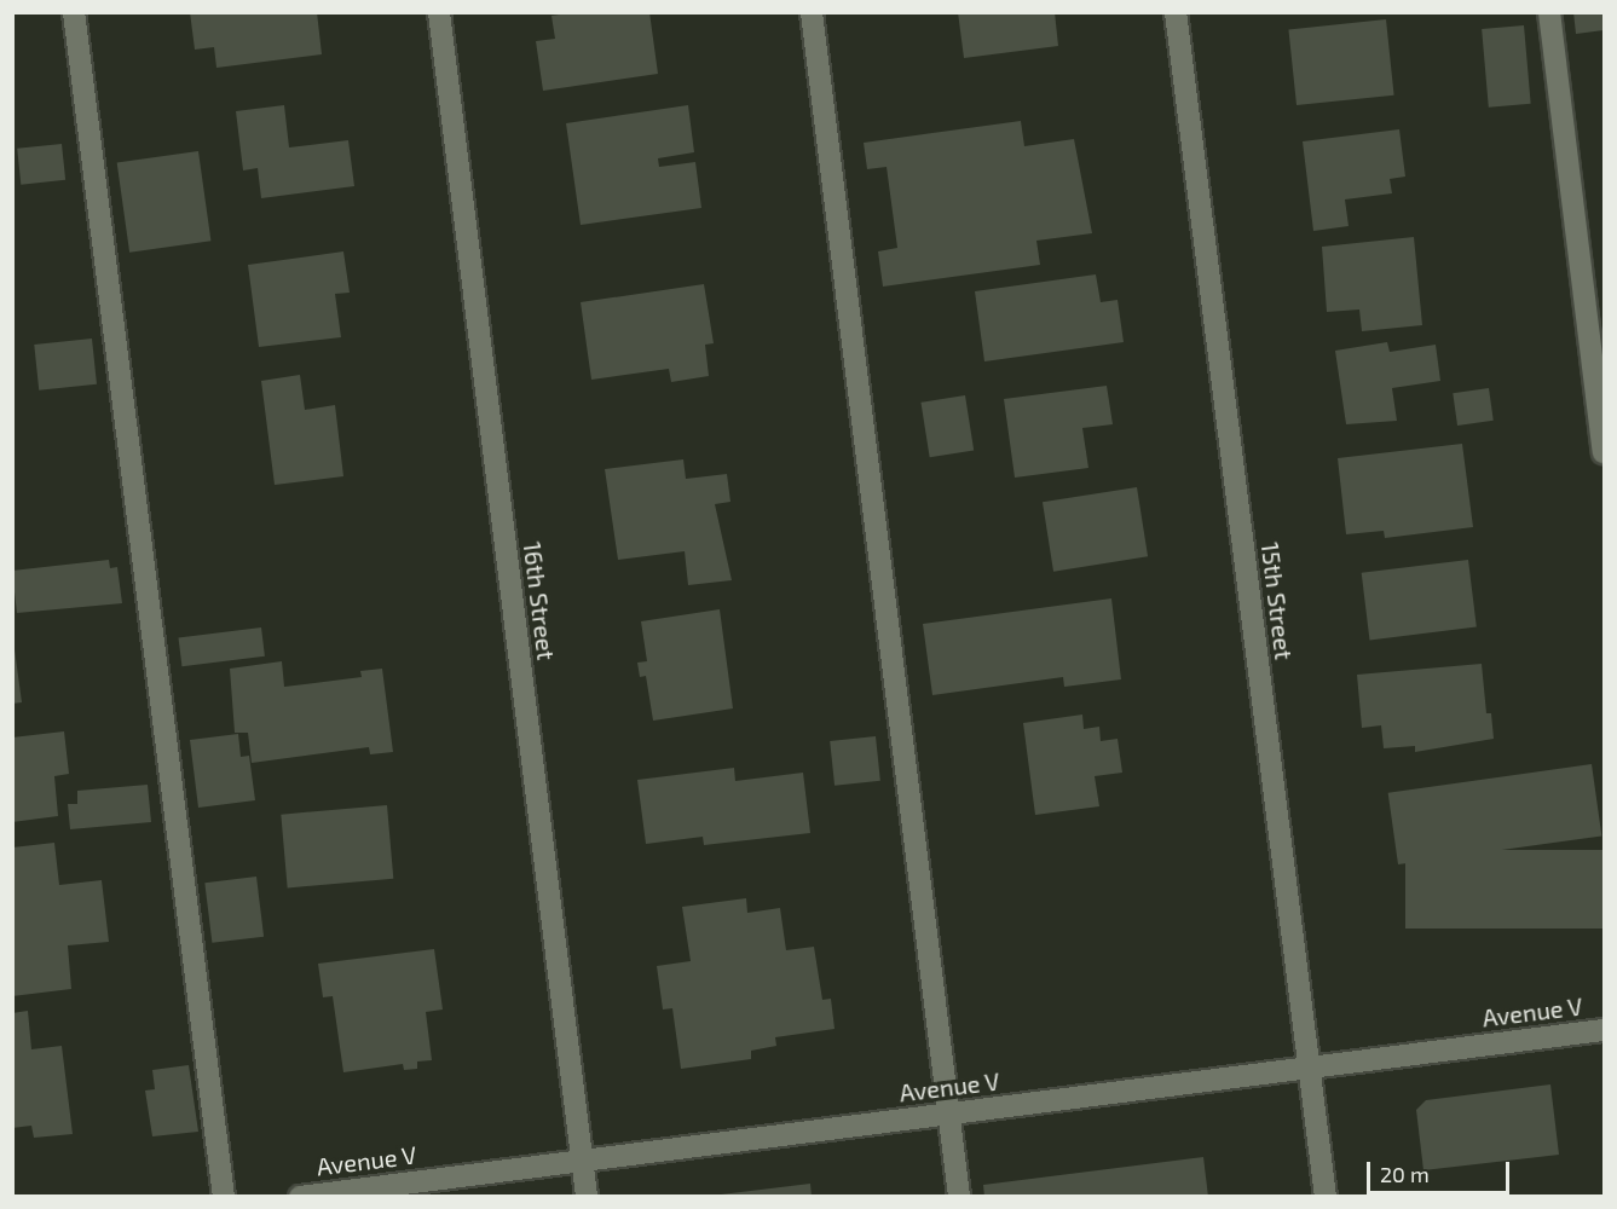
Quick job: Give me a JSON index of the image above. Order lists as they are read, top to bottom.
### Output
{
  "streets": {
    "street": ["16th Street", "15th Street", "Avenue V"]
  },
  "crossings": [
    ["16th Street", "Avenue V"],
    ["15th Street", "Avenue V"]
  ],
  "scale_bar": "20 m"
}
